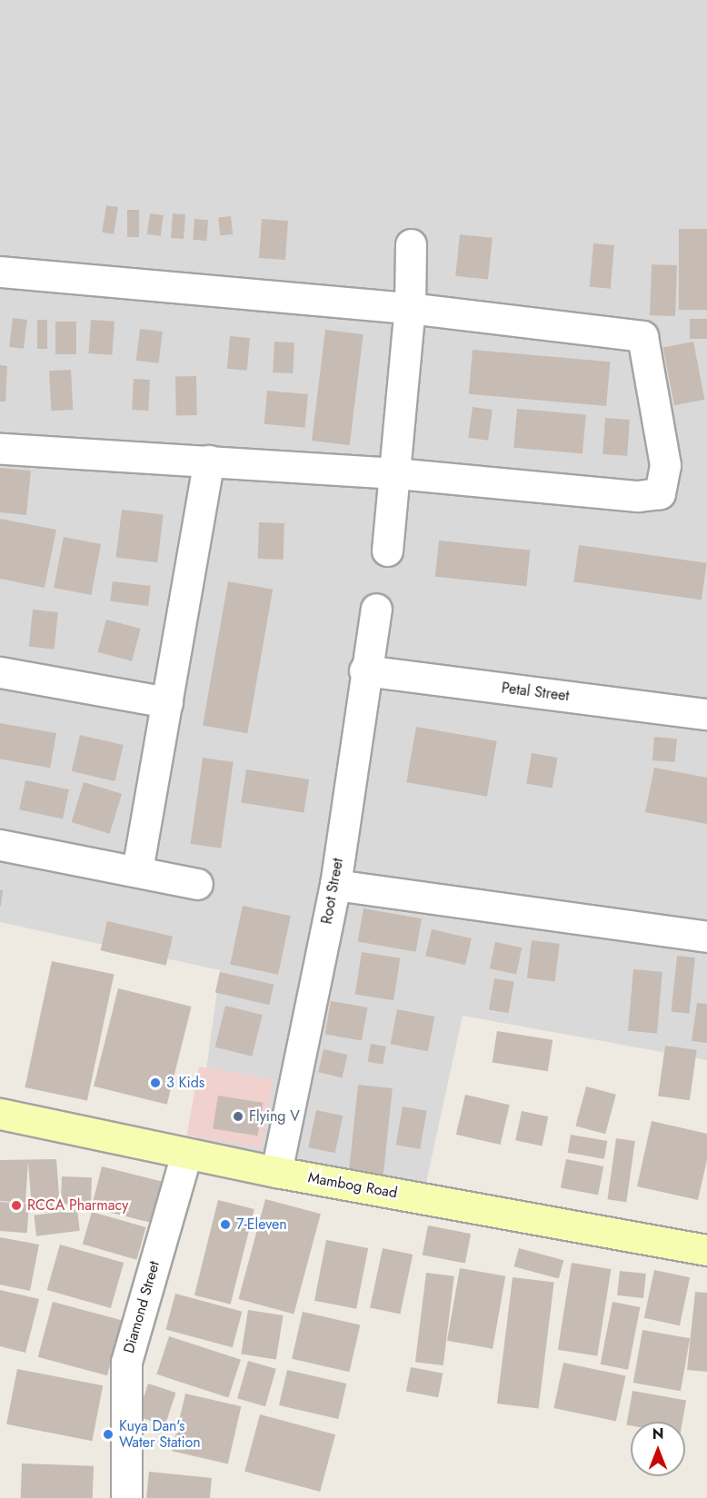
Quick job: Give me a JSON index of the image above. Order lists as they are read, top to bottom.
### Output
{
  "streets": {
    "main road": ["Mambog Road"],
    "street": ["Petal Street", "Root Street", "Diamond Street"]
  },
  "crossings": [
    ["Petal Street", "Root Street"],
    ["Root Street", "Mambog Road"],
    ["Mambog Road", "Diamond Street"]
  ],
  "places": [
    "3 Kids",
    "Flying V",
    "RCCA Pharmacy",
    "7-Eleven",
    "Kuya Dan's Water Station"
  ],
  "north": "top"
}
